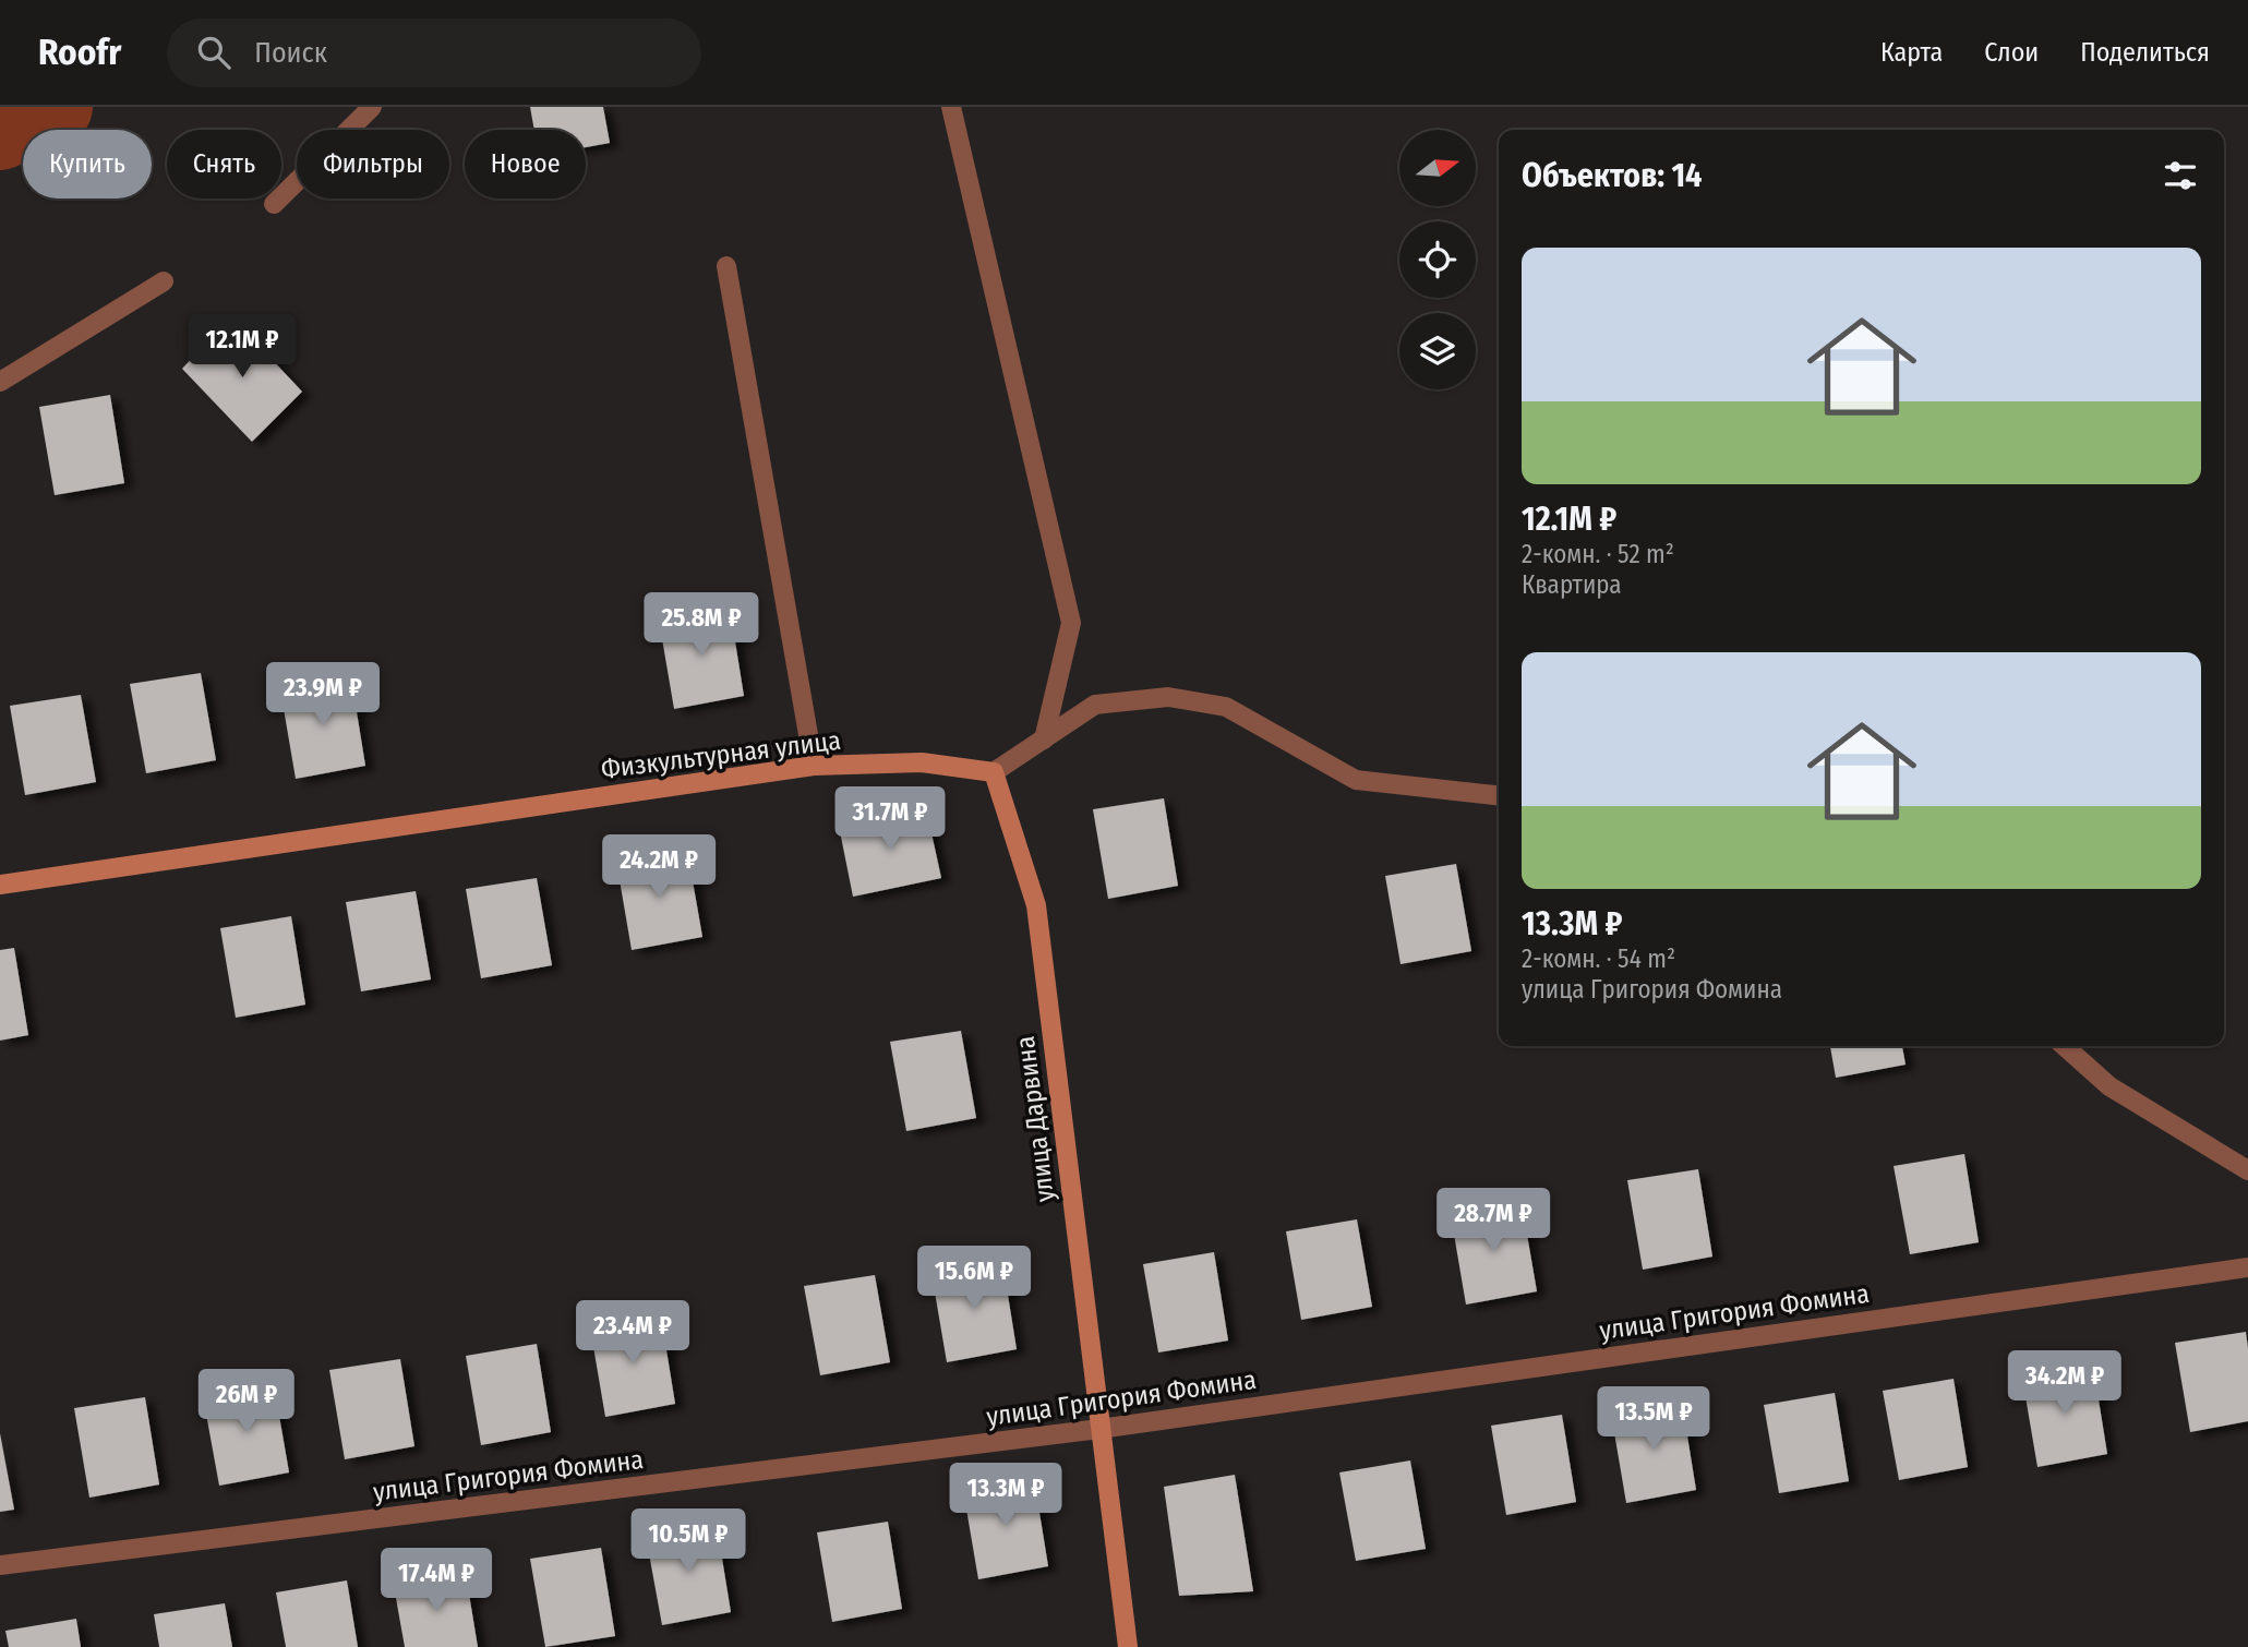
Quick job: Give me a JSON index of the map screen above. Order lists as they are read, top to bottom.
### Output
{
  "streets": {
    "street": ["Физкультурная улица", "улица Дарвина", "улица Григория Фомина"]
  },
  "crossings": [
    ["Физкультурная улица", "улица Дарвина"],
    ["улица Дарвина", "улица Григория Фомина"]
  ],
  "north": "right",
  "page": {
    "header": "Roofr",
    "search": "Поиск",
    "nav": ["Карта", "Слои", "Поделиться"],
    "chip": [
      "Купить",
      "Снять",
      "Фильтры",
      "Новое"
    ],
    "heading": "Объектов: 14",
    "list": [
      {
        "name": "12.1M ₽",
        "note": "2-комн. · 52 m² · Квартира"
      },
      {
        "name": "13.3M ₽",
        "note": "2-комн. · 54 m² · улица Григория Фомина"
      }
    ],
    "price": [
      "12.1M ₽",
      "25.8M ₽",
      "23.9M ₽",
      "31.7M ₽",
      "24.2M ₽",
      "28.7M ₽",
      "15.6M ₽",
      "23.4M ₽",
      "34.2M ₽",
      "26M ₽",
      "13.5M ₽",
      "13.3M ₽",
      "10.5M ₽",
      "17.4M ₽"
    ]
  }
}
